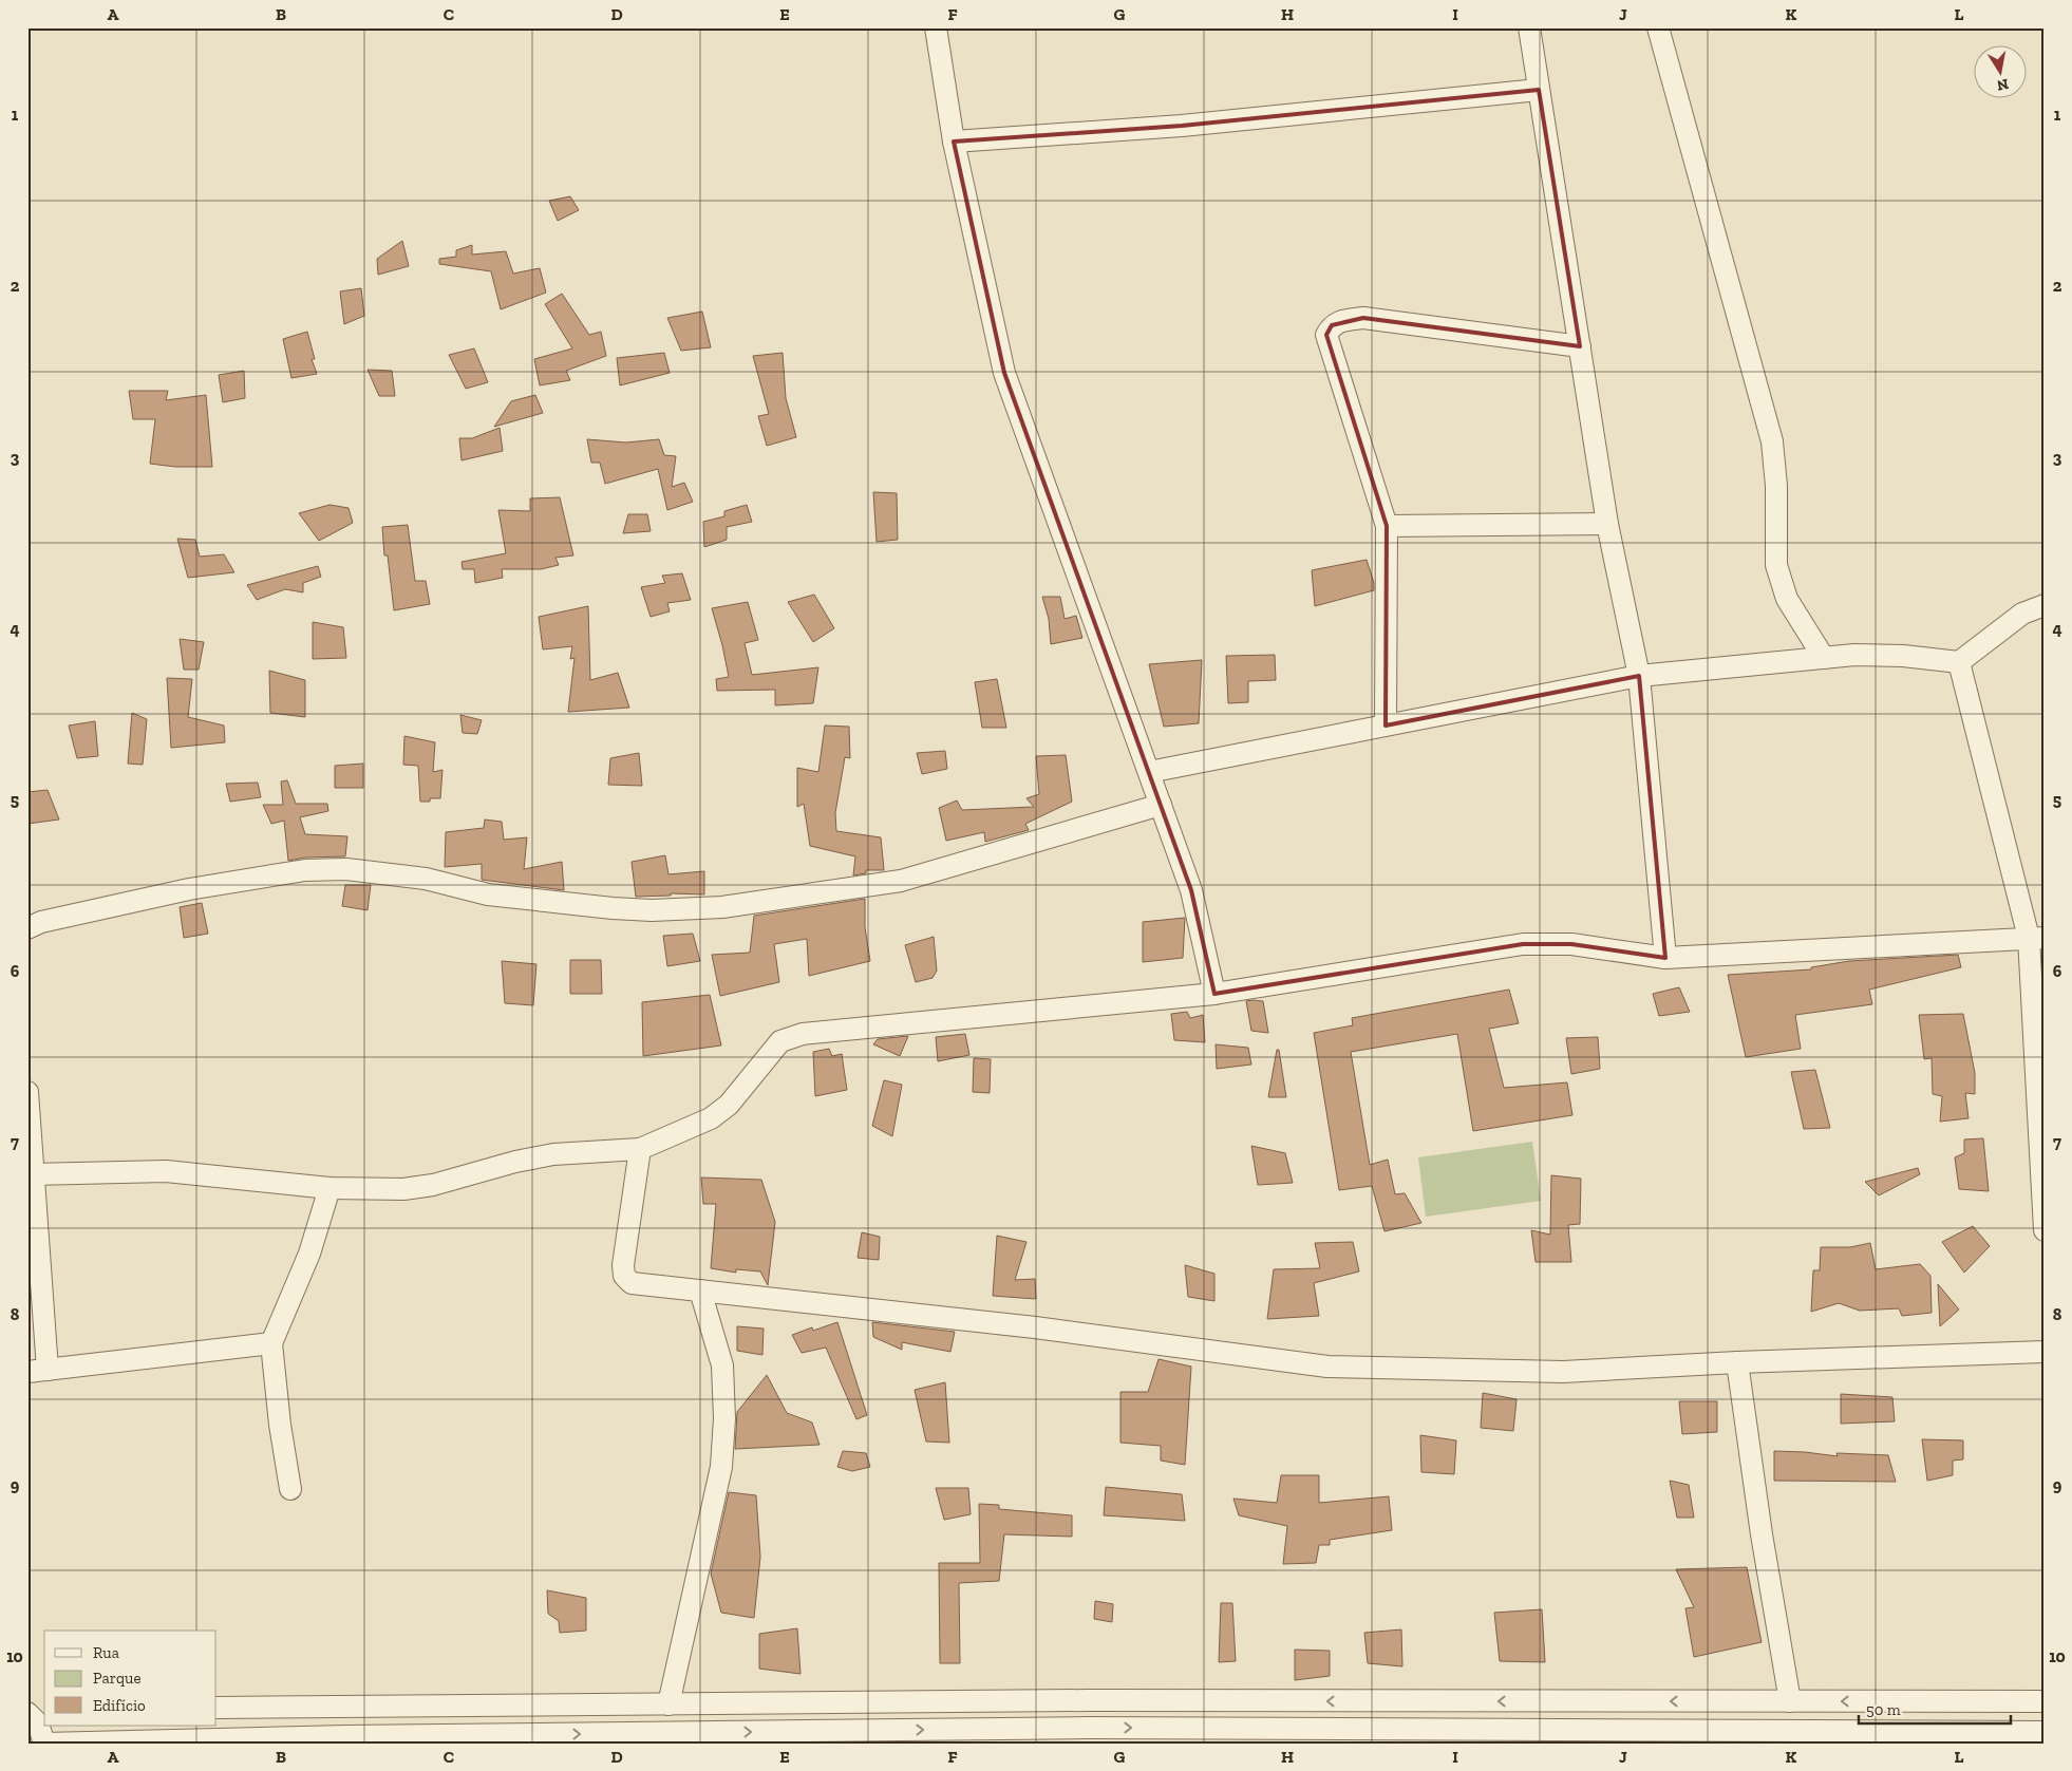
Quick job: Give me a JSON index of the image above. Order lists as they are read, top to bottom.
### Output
{
  "legend": ["Rua", "Parque", "Edifício"],
  "scale_bar": "50 m",
  "north": "bottom",
  "grid": {
    "columns": [
      "A",
      "B",
      "C",
      "D",
      "E",
      "F",
      "G",
      "H",
      "I",
      "J",
      "K",
      "L"
    ],
    "rows": [
      "1",
      "2",
      "3",
      "4",
      "5",
      "6",
      "7",
      "8",
      "9",
      "10"
    ]
  }
}
